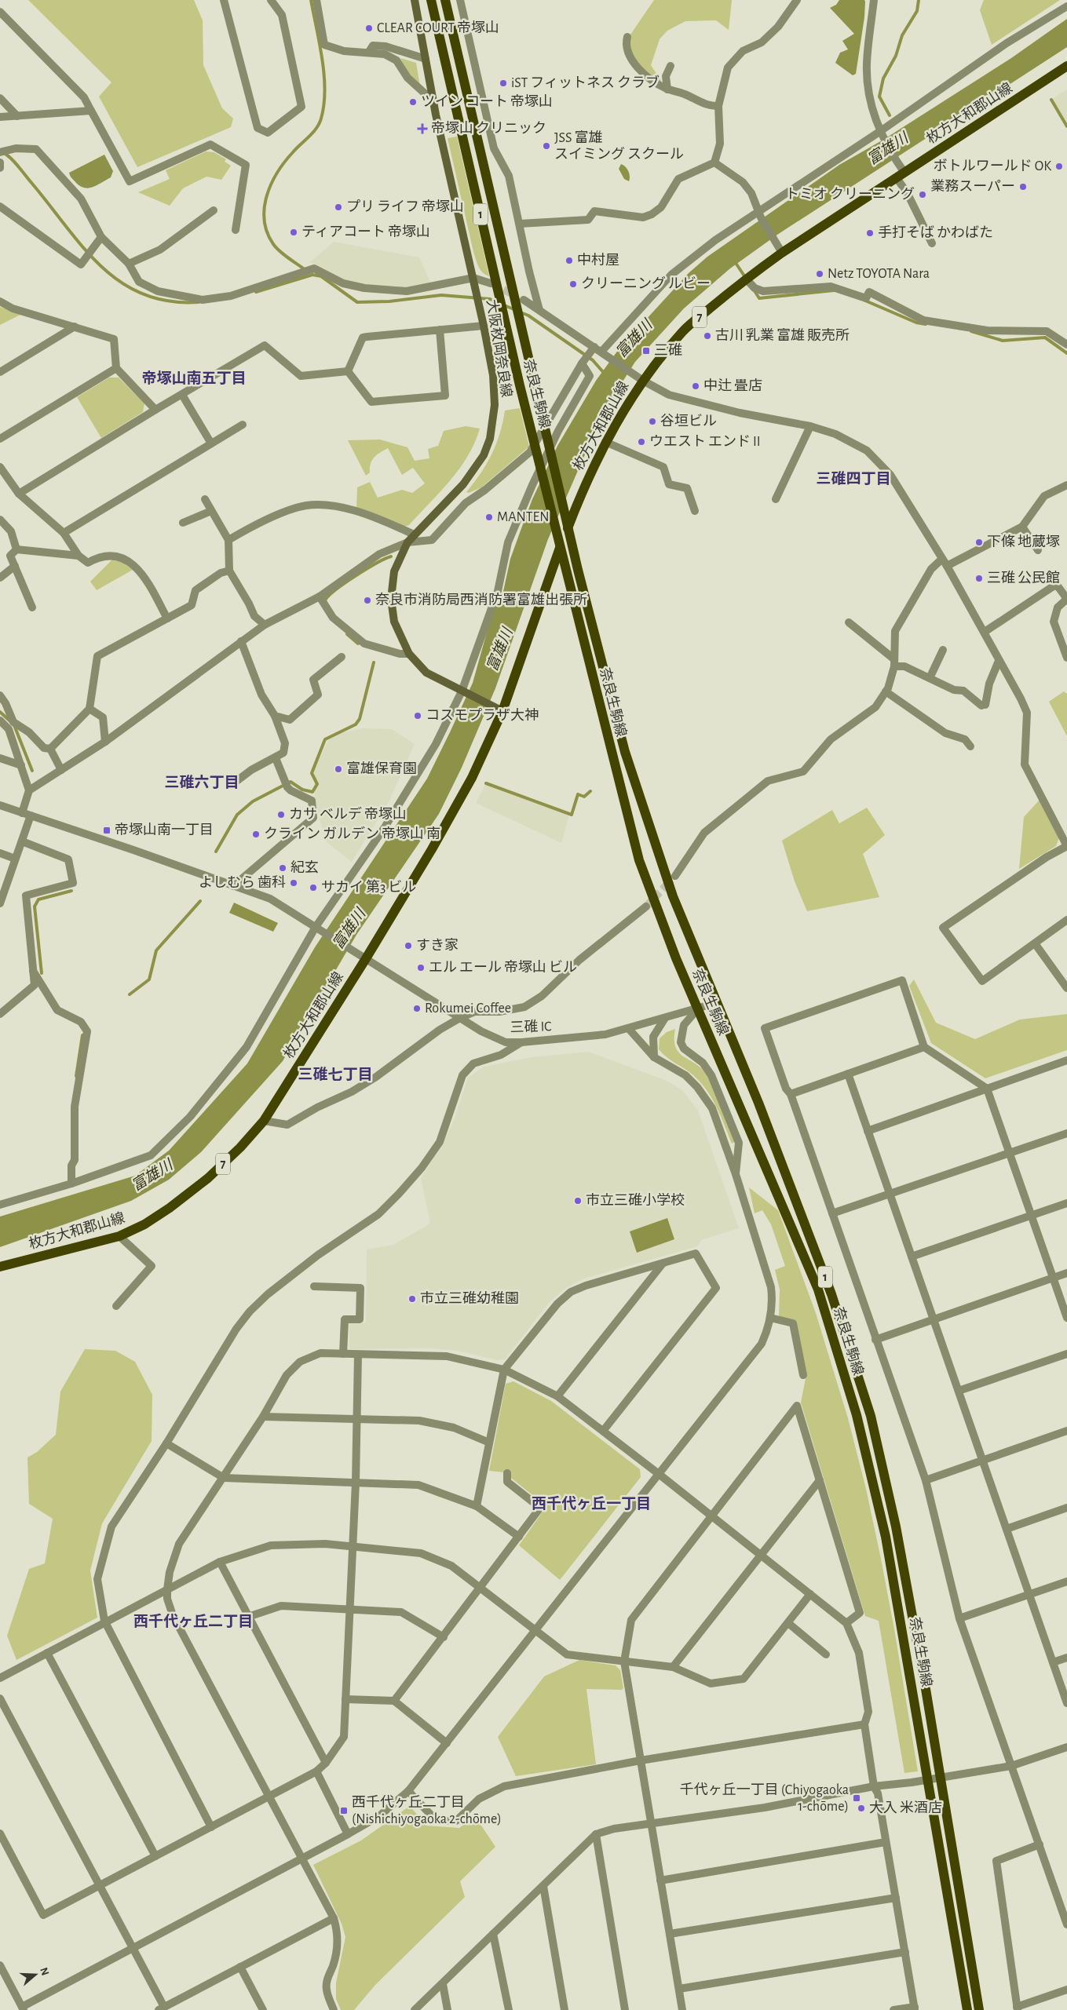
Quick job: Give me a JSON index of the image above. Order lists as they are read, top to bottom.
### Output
{
  "streets": {
    "main road": [
      "枚方大和郡山線",
      "1",
      "7",
      "大阪枚岡奈良線",
      "奈良生駒線"
    ],
    "street": ["三碓 IC"]
  },
  "crossings": [
    ["枚方大和郡山線", "大阪枚岡奈良線"],
    ["枚方大和郡山線", "三碓 IC"],
    ["奈良生駒線", "三碓 IC"]
  ],
  "districts": [
    "帝塚山南五丁目",
    "三碓四丁目",
    "三碓六丁目",
    "三碓七丁目",
    "西千代ヶ丘一丁目",
    "西千代ヶ丘二丁目"
  ],
  "water": ["富雄川"],
  "places": {
    "other": [
      "CLEAR COURT 帝塚山",
      "iST フィットネス クラブ",
      "ツイン コート 帝塚山",
      "JSS 富雄 スイミング スクール",
      "ボトルワールド OK",
      "業務スーパー",
      "トミオ クリーニング",
      "プリ ライフ 帝塚山",
      "ティアコート 帝塚山",
      "手打そば かわばた",
      "中村屋",
      "Netz TOYOTA Nara",
      "クリーニング ルビー",
      "古川 乳業 富雄 販売所",
      "中辻 畳店",
      "谷垣ビル",
      "ウエスト エンド II",
      "MANTEN",
      "下條 地蔵塚",
      "三碓 公民館",
      "奈良市消防局西消防署富雄出張所",
      "コスモプラザ大神",
      "富雄保育園",
      "カサ ベルデ 帝塚山",
      "クライン ガルデン 帝塚山 南",
      "紀玄",
      "よしむら 歯科",
      "サカイ 第3 ビル",
      "すき家",
      "エル エール 帝塚山 ビル",
      "Rokumei Coffee",
      "市立三碓小学校",
      "市立三碓幼稚園",
      "大入 米酒店"
    ],
    "health": ["帝塚山 クリニック"],
    "transit": [
      "三碓",
      "帝塚山南一丁目",
      "千代ヶ丘一丁目 (Chiyogaoka 1-chōme)",
      "西千代ヶ丘二丁目 (Nishichiyogaoka 2-chōme)"
    ]
  },
  "north": "right"
}
